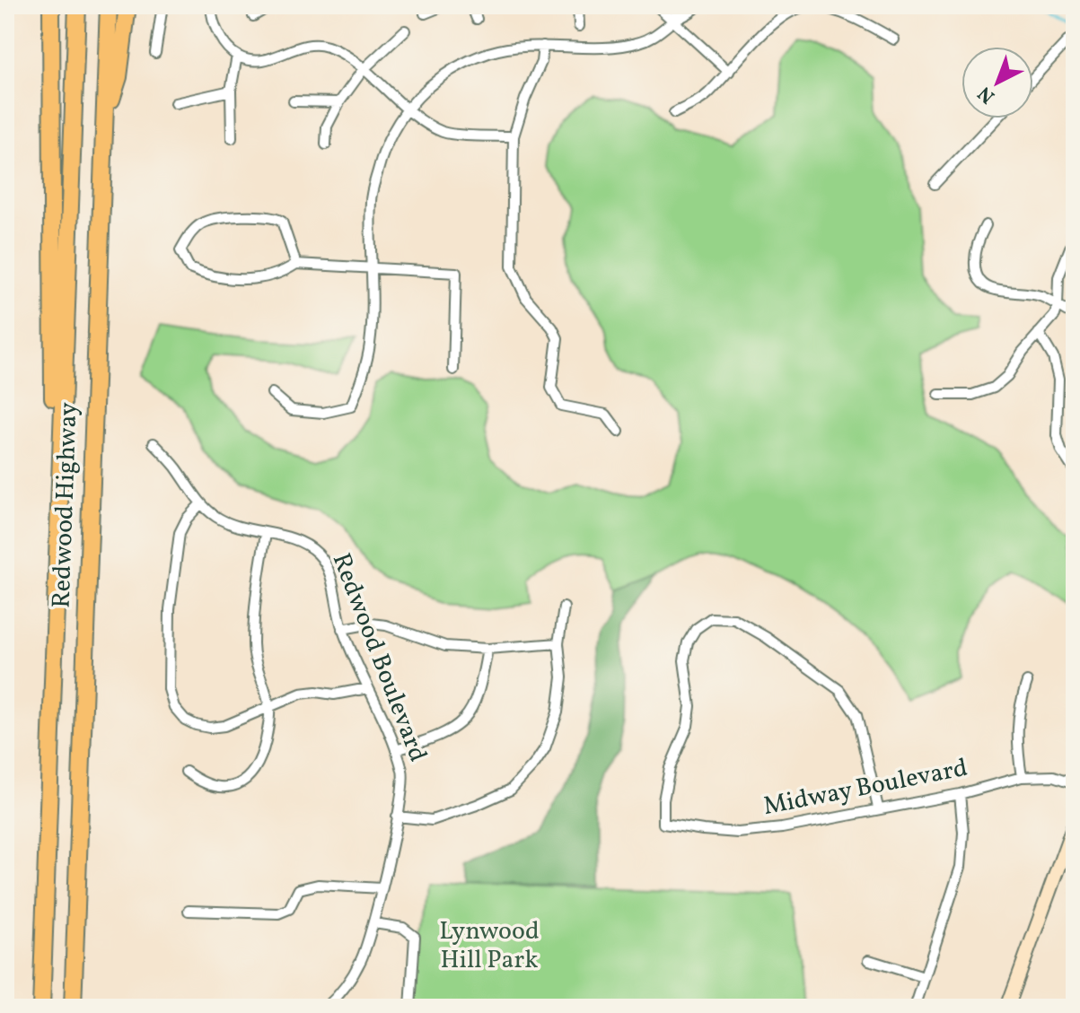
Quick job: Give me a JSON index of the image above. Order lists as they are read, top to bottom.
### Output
{
  "streets": {
    "highway": ["Redwood Highway"],
    "street": ["Redwood Boulevard", "Midway Boulevard"]
  },
  "parks": ["Lynwood Hill Park"],
  "north": "bottom left"
}
